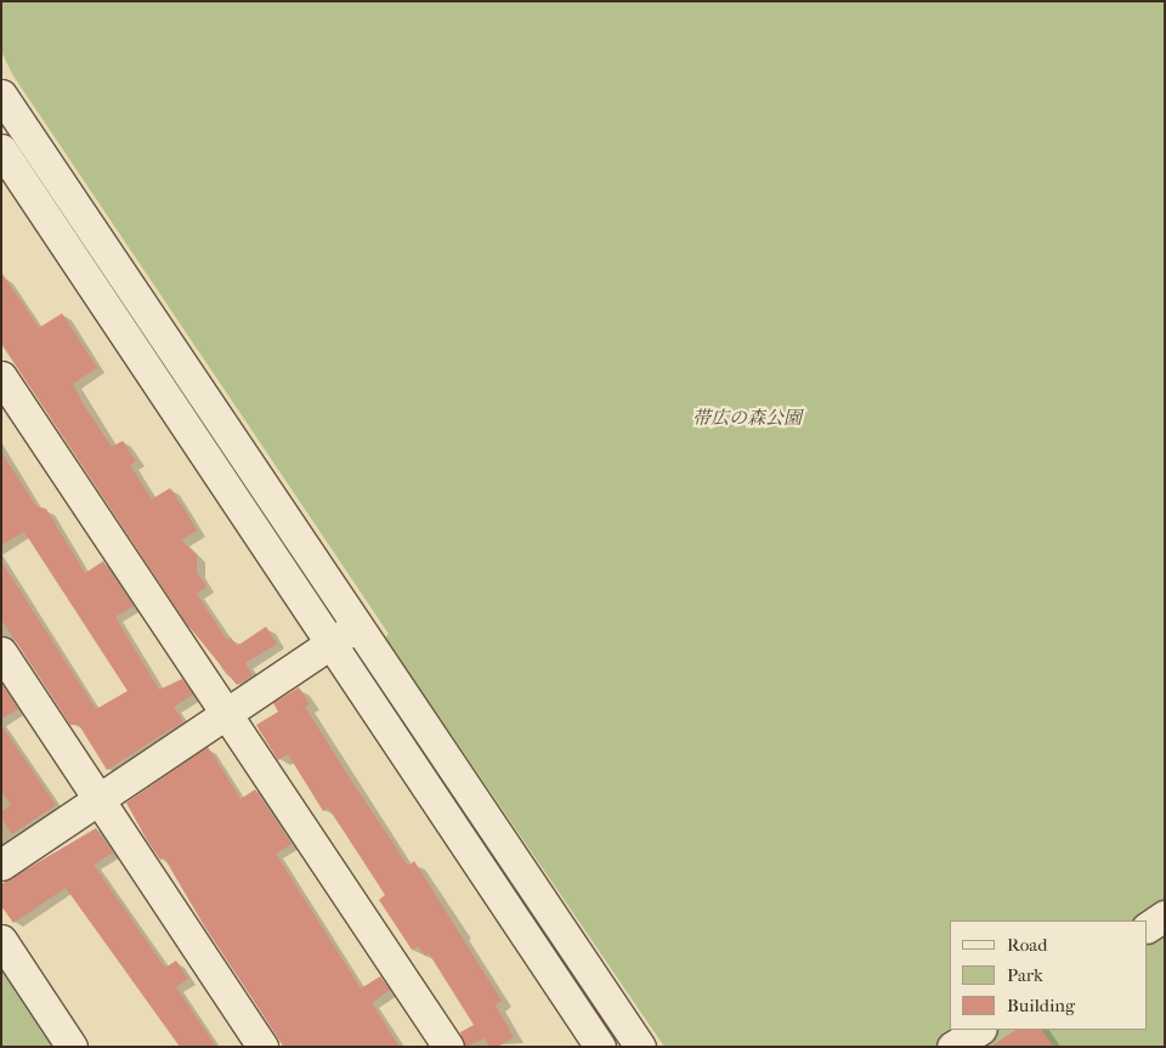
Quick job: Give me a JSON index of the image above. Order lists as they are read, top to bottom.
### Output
{
  "parks": ["帯広の森公園"],
  "legend": ["Road", "Park", "Building"]
}
